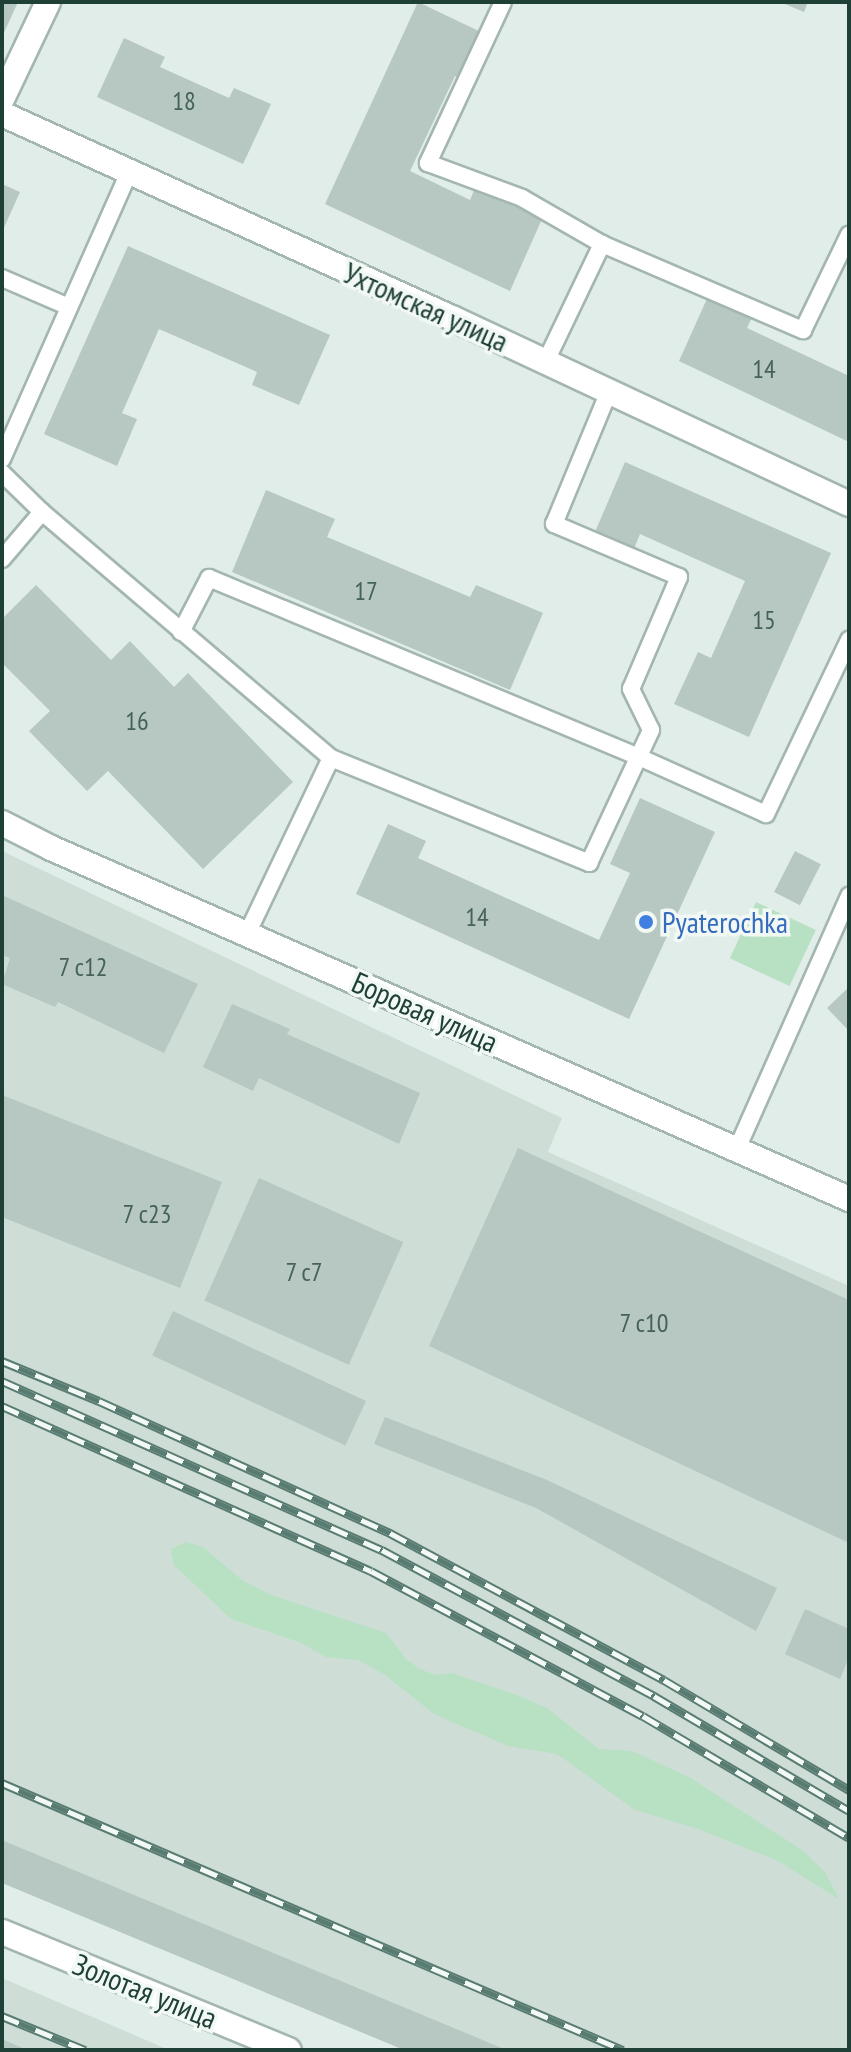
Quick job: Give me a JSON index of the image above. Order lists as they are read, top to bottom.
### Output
{
  "streets": {
    "street": ["Ухтомская улица", "Боровая улица", "Золотая улица"]
  },
  "places": ["Pyaterochka"],
  "house_numbers": [
    "18",
    "14",
    "17",
    "15",
    "16",
    "14",
    "7 с12",
    "7 с23",
    "7 с7",
    "7 с10"
  ]
}
